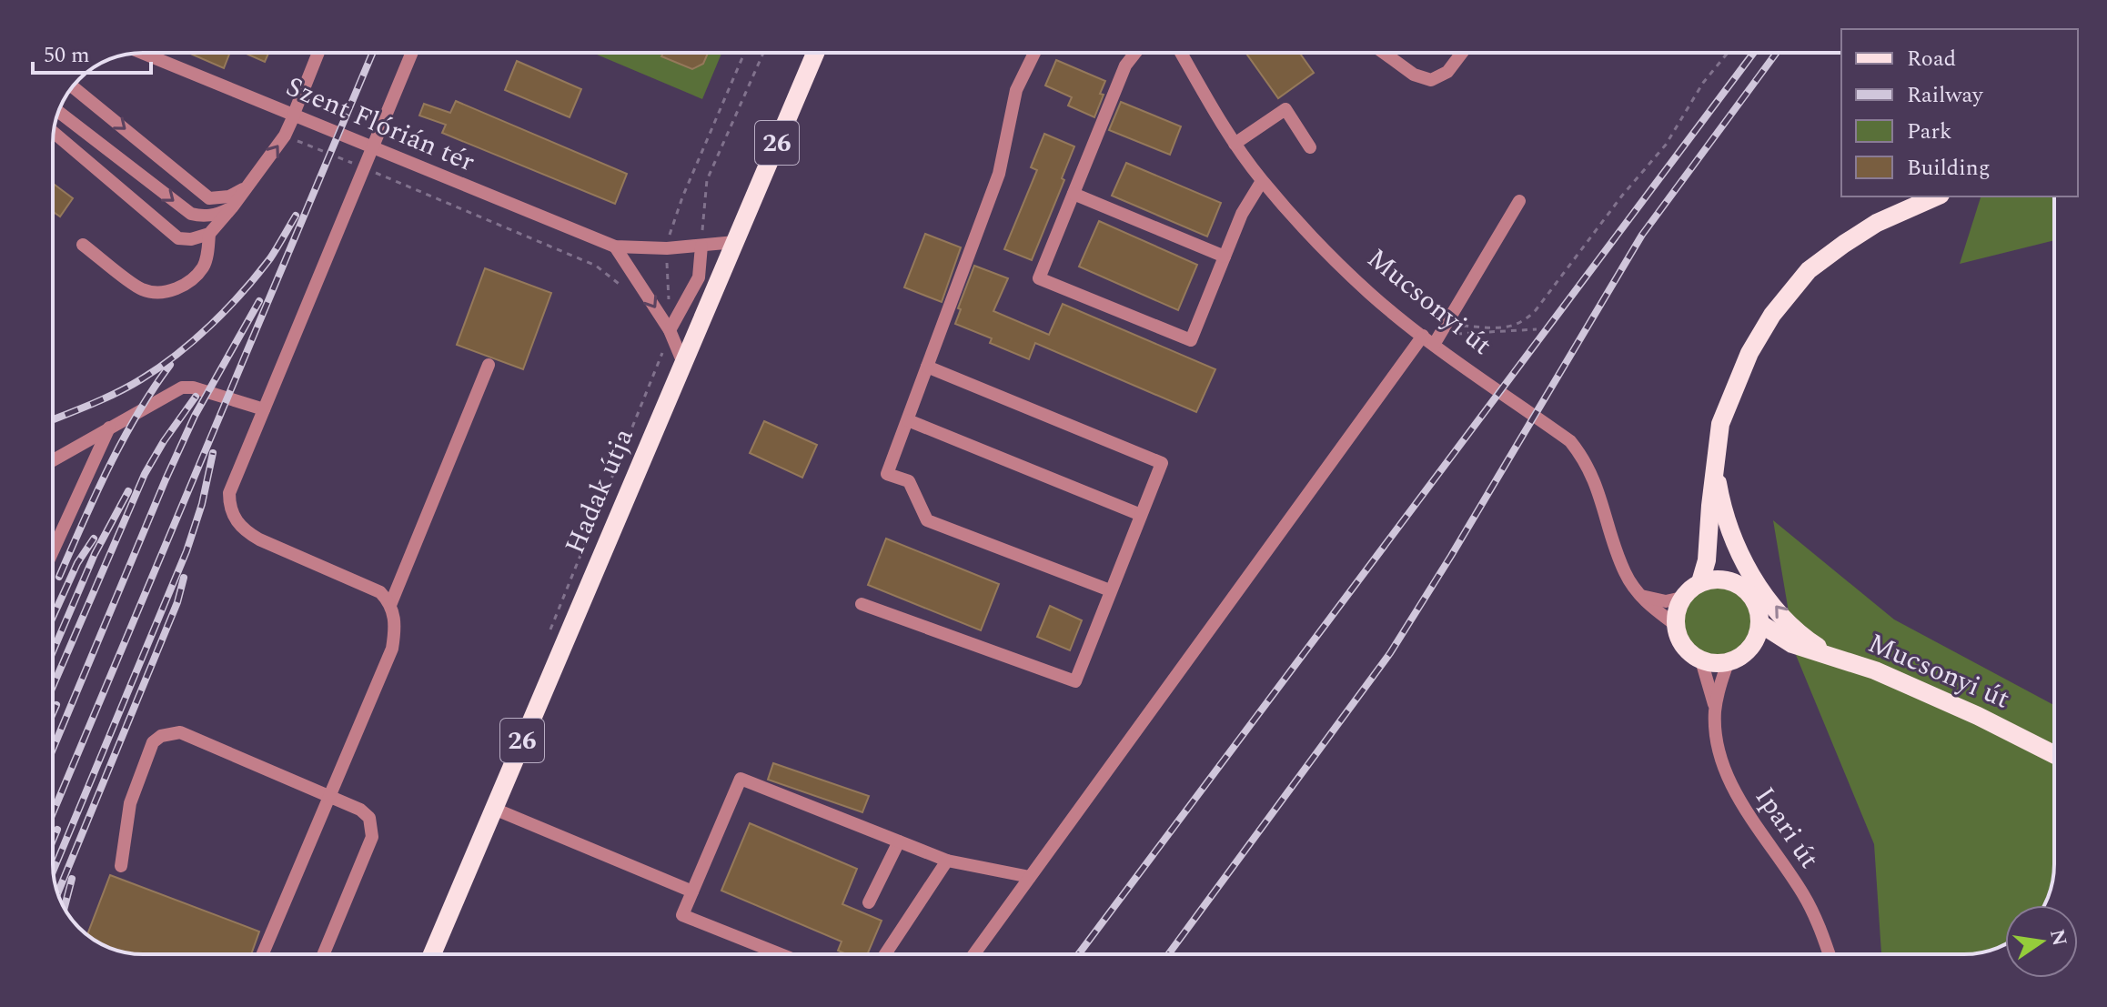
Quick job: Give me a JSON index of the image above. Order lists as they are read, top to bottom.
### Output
{
  "streets": {
    "main road": ["26", "Mucsonyi út", "Hadak útja"],
    "street": ["Szent Flórián tér", "Ipari út"]
  },
  "crossings": [
    ["Szent Flórián tér", "Hadak útja"],
    ["Mucsonyi út", "Ipari út"]
  ],
  "legend": [
    "Road",
    "Railway",
    "Park",
    "Building"
  ],
  "scale_bar": "50 m",
  "north": "right"
}
